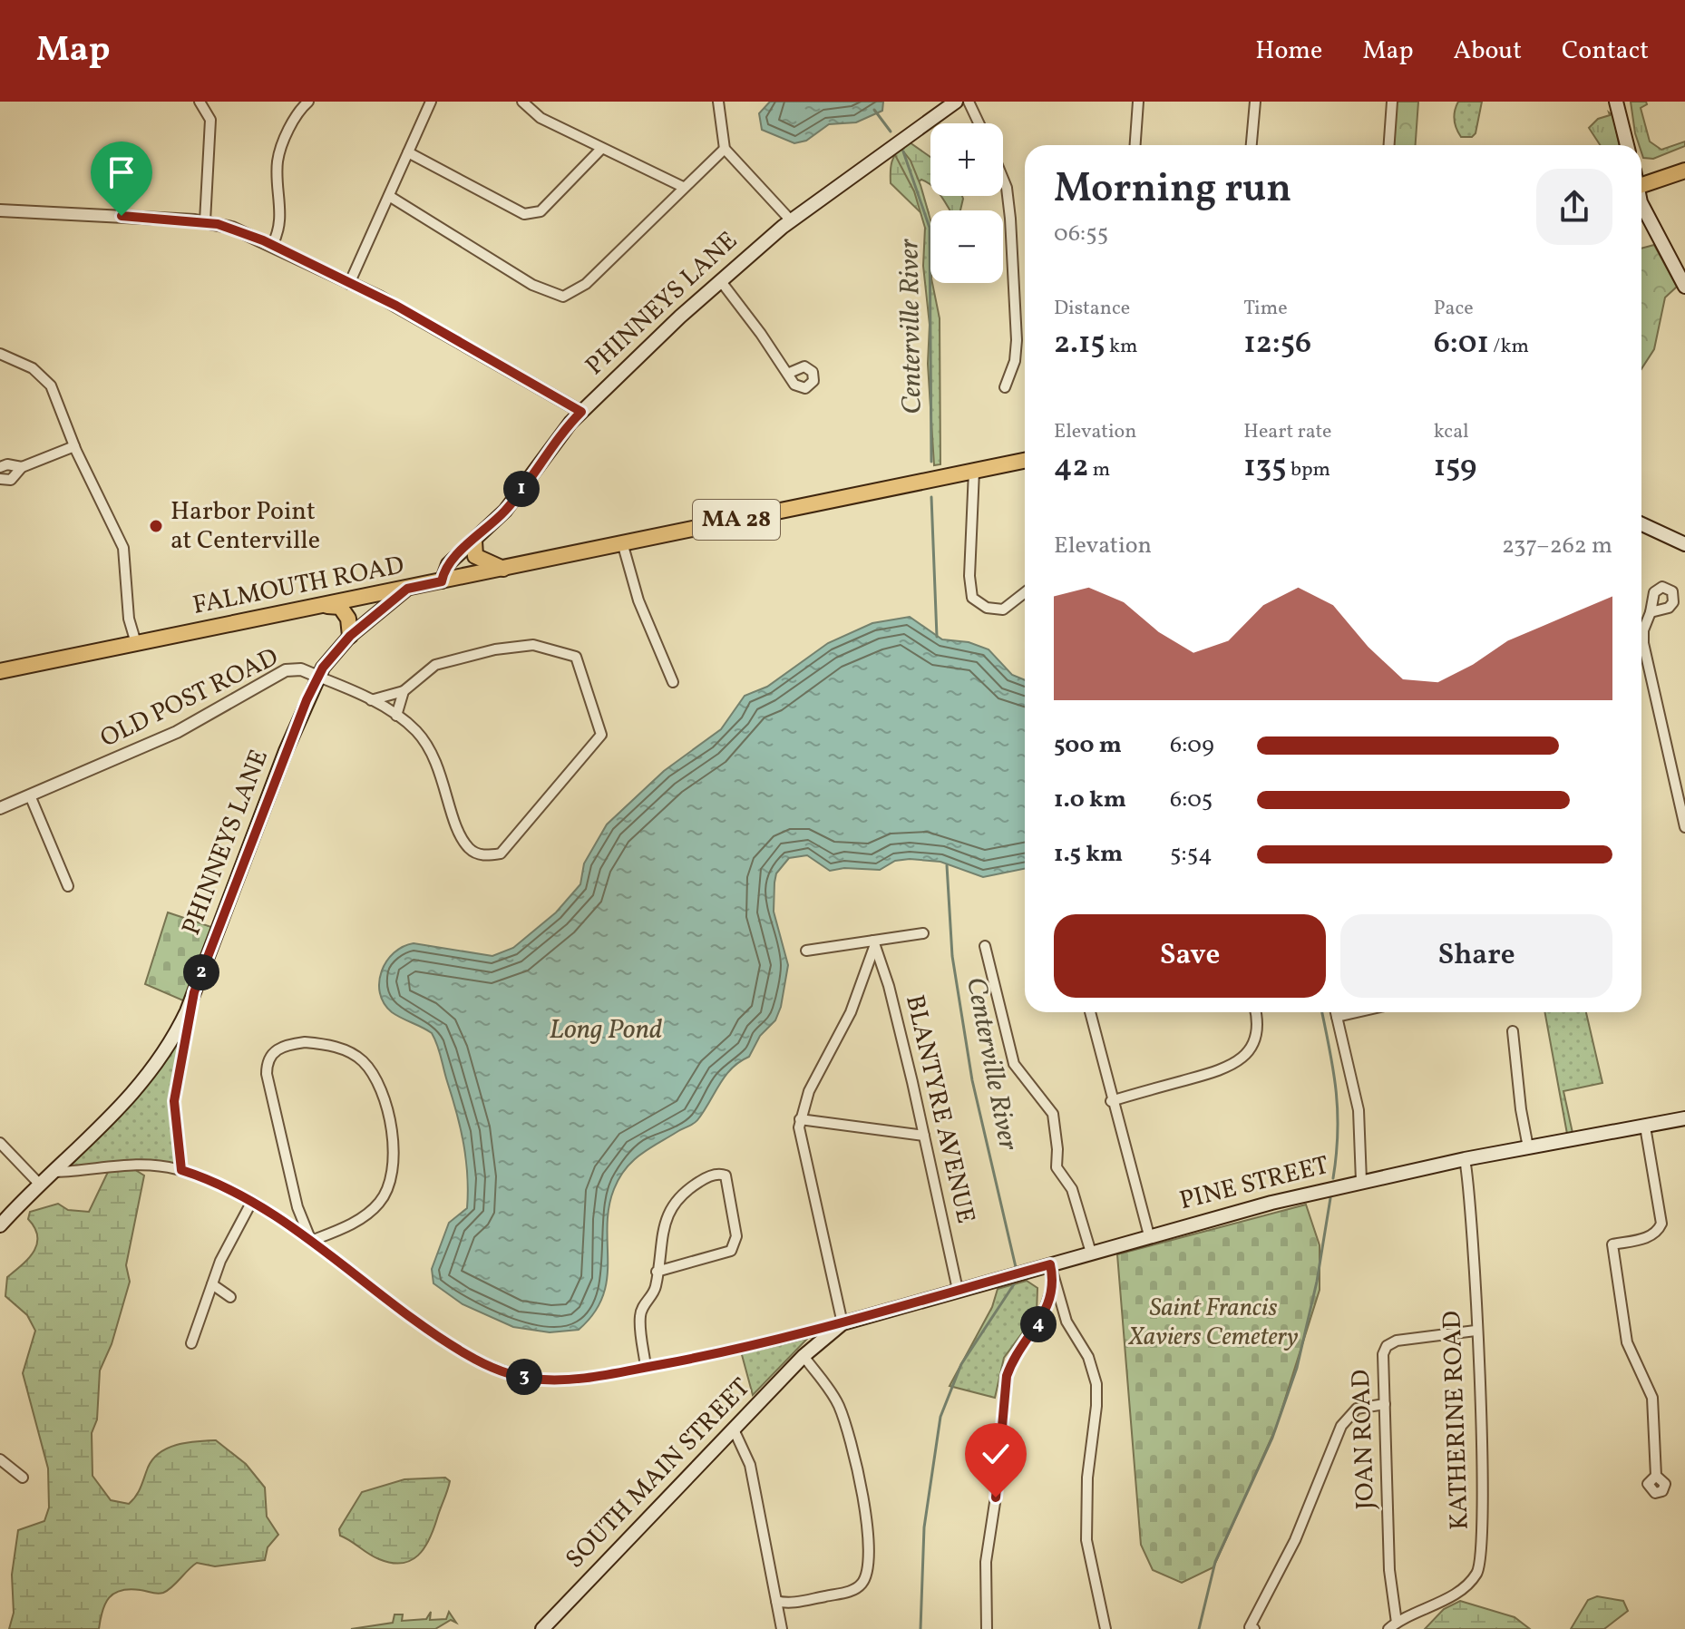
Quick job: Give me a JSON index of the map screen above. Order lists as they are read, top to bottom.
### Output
{
  "streets": {
    "main road": [
      "PHINNEYS LANE",
      "MA 28",
      "FALMOUTH ROAD",
      "PINE STREET",
      "SOUTH MAIN STREET"
    ],
    "street": [
      "OLD POST ROAD",
      "BLANTYRE AVENUE",
      "KATHERINE ROAD",
      "JOAN ROAD"
    ]
  },
  "crossings": [
    ["PHINNEYS LANE", "FALMOUTH ROAD"],
    ["PHINNEYS LANE", "OLD POST ROAD"],
    ["BLANTYRE AVENUE", "PINE STREET"],
    ["PINE STREET", "KATHERINE ROAD"],
    ["PINE STREET", "SOUTH MAIN STREET"],
    ["KATHERINE ROAD", "JOAN ROAD"]
  ],
  "water": ["Centerville River", "Long Pond"],
  "parks": ["Saint Francis Xaviers Cemetery"],
  "places": ["Harbor Point at Centerville"],
  "page": {
    "header": "Map",
    "nav": [
      "Home",
      "Map",
      "About",
      "Contact"
    ],
    "map_buttons": ["+", "−"],
    "heading": ["Morning run", "06:55"],
    "stats": [
      ["Distance", "2.15 km"],
      ["Time", "12:56"],
      ["Pace", "6:01 /km"],
      ["Elevation", "42 m"],
      ["Heart rate", "135 bpm"],
      ["kcal", "159"]
    ],
    "pins": [
      "1",
      "2",
      "4",
      "3"
    ],
    "chart": ["Elevation", "237–262 m"],
    "list": [
      {
        "name": "500 m",
        "note": "6:09"
      },
      {
        "name": "1.0 km",
        "note": "6:05"
      },
      {
        "name": "1.5 km",
        "note": "5:54"
      }
    ],
    "buttons": ["Save", "Share"]
  }
}
